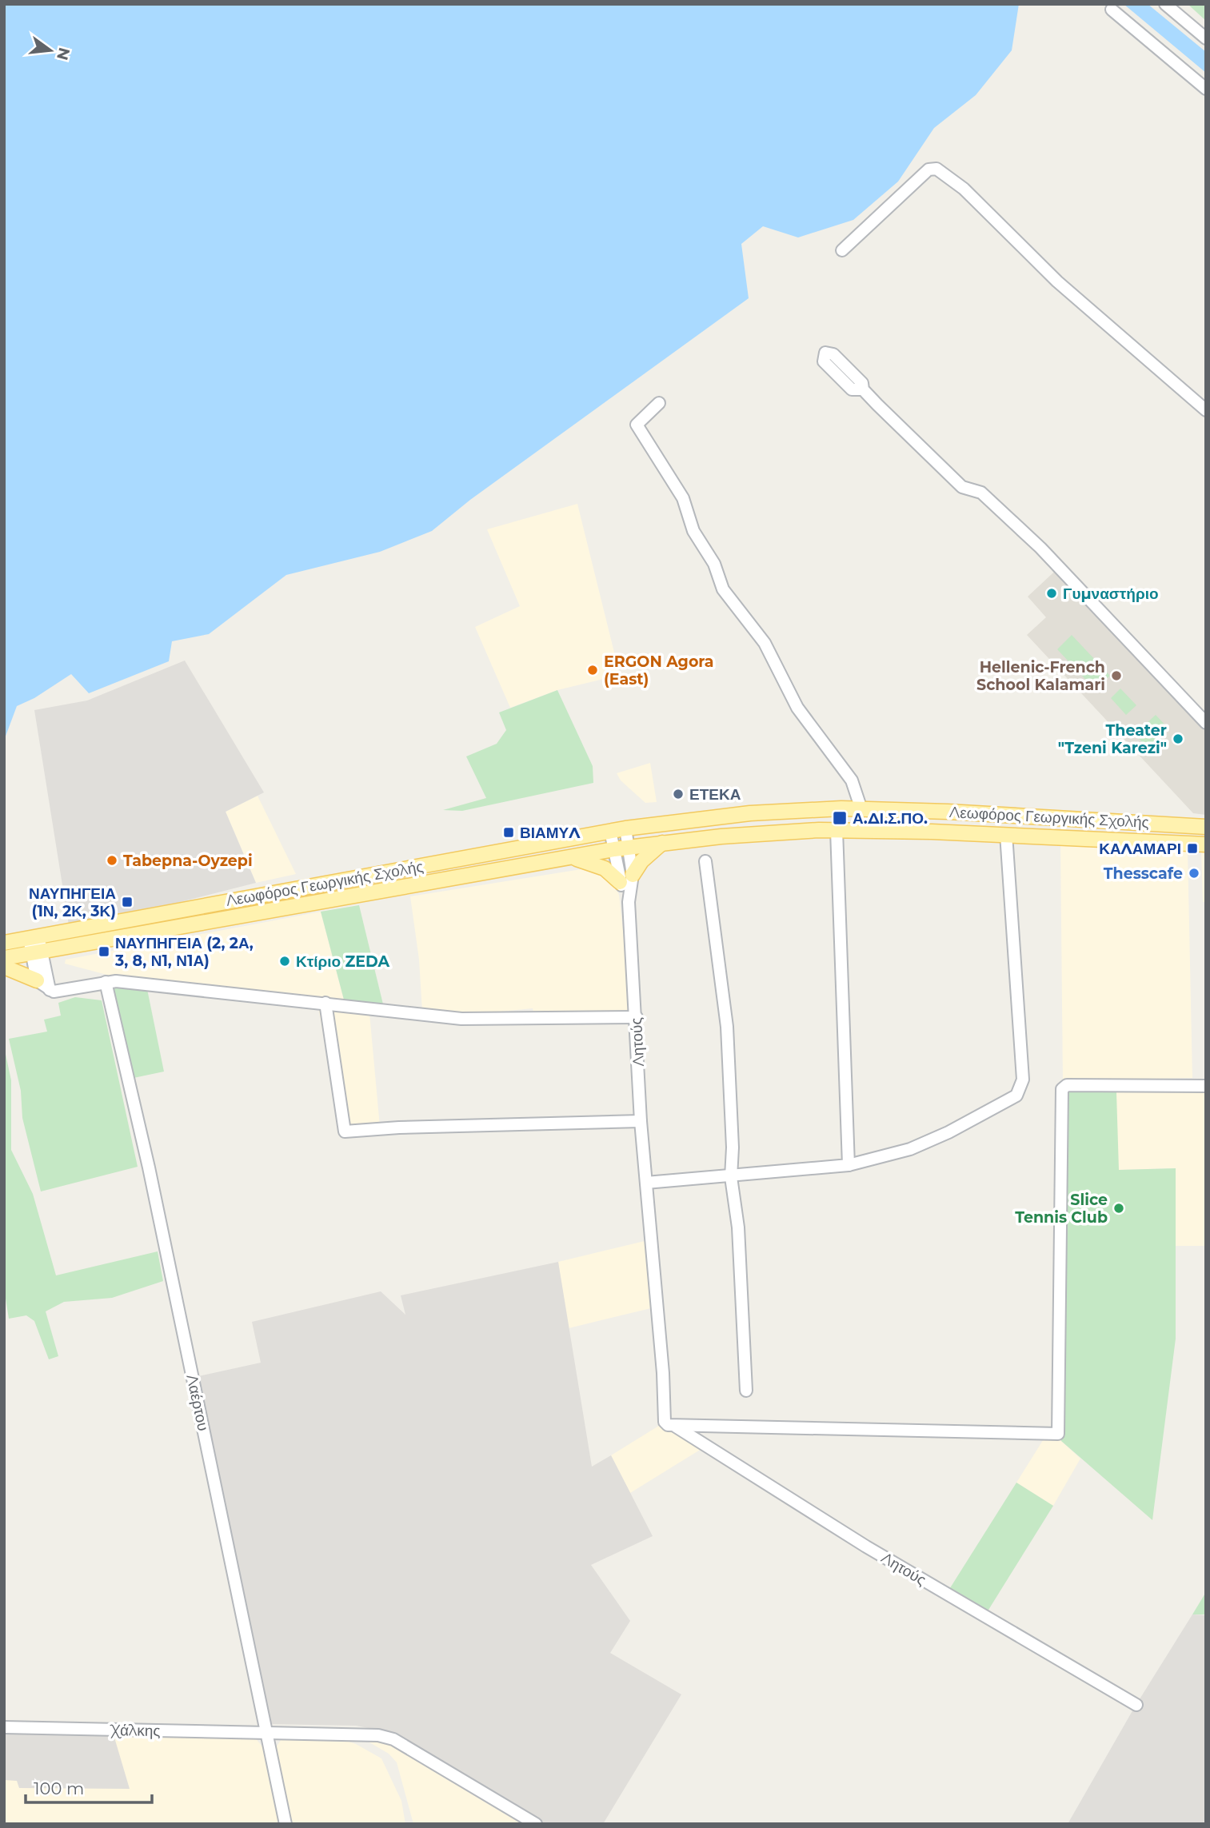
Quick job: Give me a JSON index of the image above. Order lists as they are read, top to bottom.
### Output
{
  "streets": {
    "main road": ["Λεωφόρος Γεωργικής Σχολής"],
    "street": ["Λητούς", "Λαέρτου", "Χάλκης"]
  },
  "crossings": [
    ["Λεωφόρος Γεωργικής Σχολής", "Λητούς"],
    ["Λαέρτου", "Χάλκης"]
  ],
  "places": {
    "other": [
      "Γυμναστήριο",
      "ERGON Agora (East)",
      "Hellenic-French School Kalamari",
      "Theater \"Tzeni Karezi\"",
      "ΕΤΕΚΑ",
      "Tabepna-Oyzepi",
      "Thesscafe",
      "Κτίριο ZEDA",
      "Slice Tennis Club"
    ],
    "transit": [
      "Α.ΔΙ.Σ.ΠΟ.",
      "ΒΙΑΜΥΛ",
      "ΚΑΛΑΜΑΡΙ",
      "ΝΑΥΠΗΓΕΙΑ (1Ν, 2Κ, 3Κ)",
      "ΝΑΥΠΗΓΕΙΑ (2, 2Α, 3, 8, Ν1, Ν1Α)"
    ]
  },
  "scale_bar": "100 m",
  "north": "right"
}
